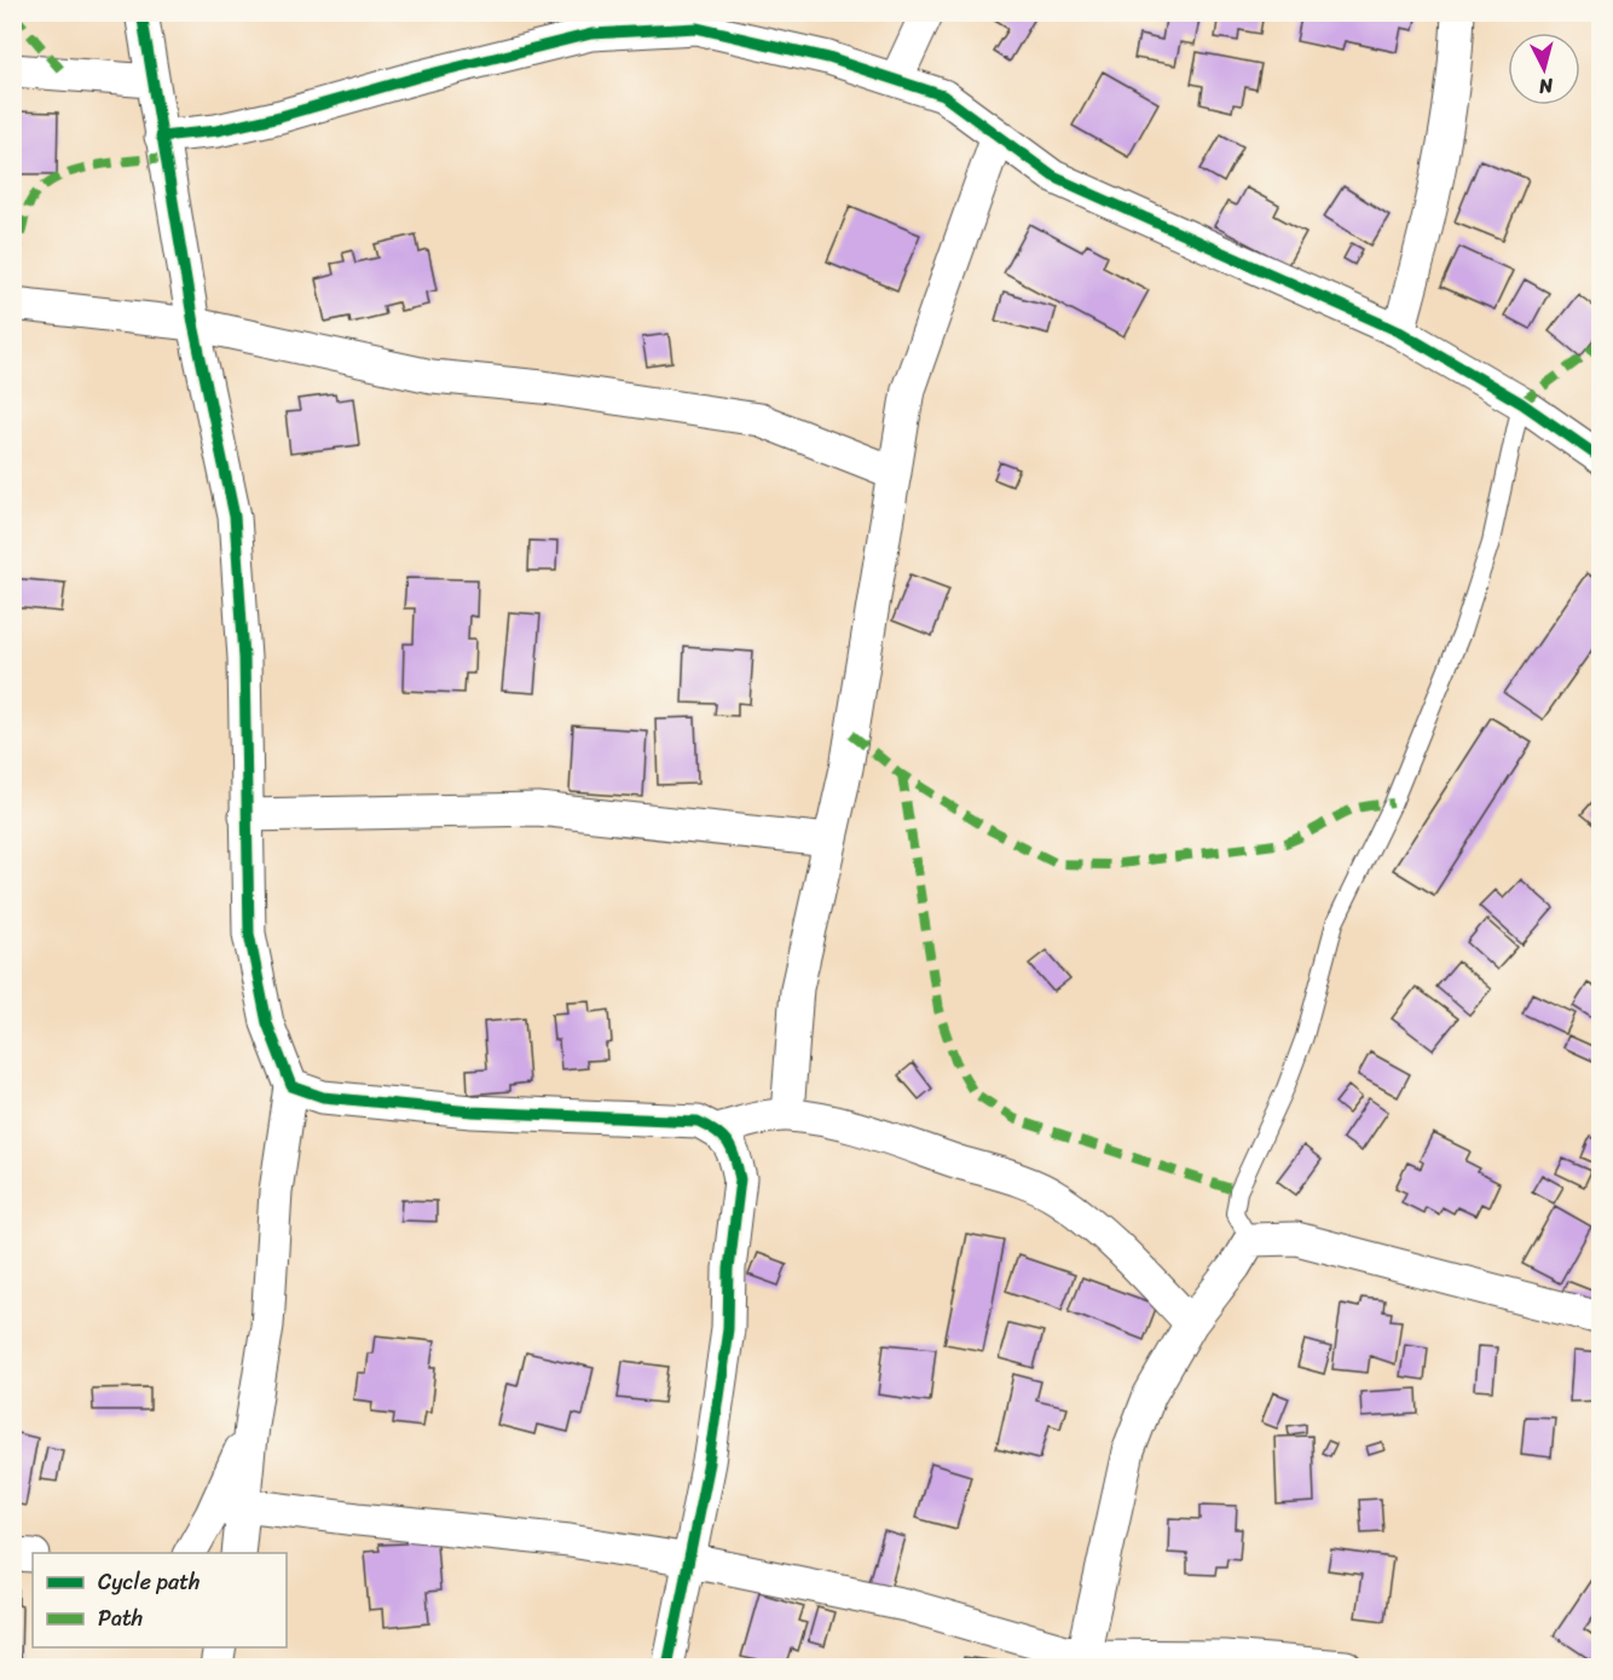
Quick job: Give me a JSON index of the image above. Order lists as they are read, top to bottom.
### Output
{
  "legend": ["Cycle path", "Path"],
  "north": "bottom"
}
